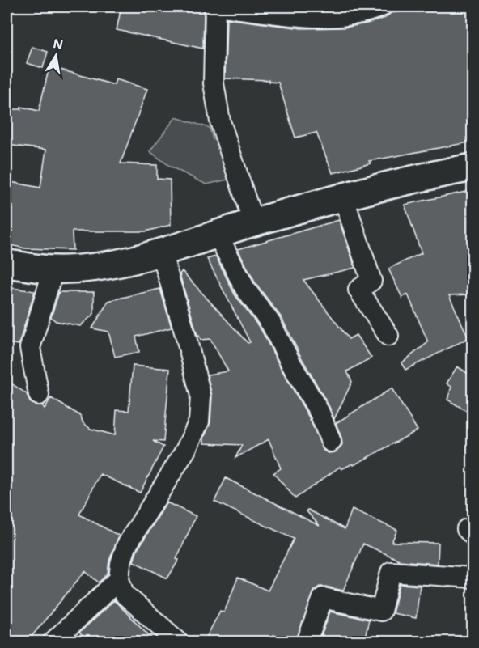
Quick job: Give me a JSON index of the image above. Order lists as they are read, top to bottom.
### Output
{
  "north": "top"
}
